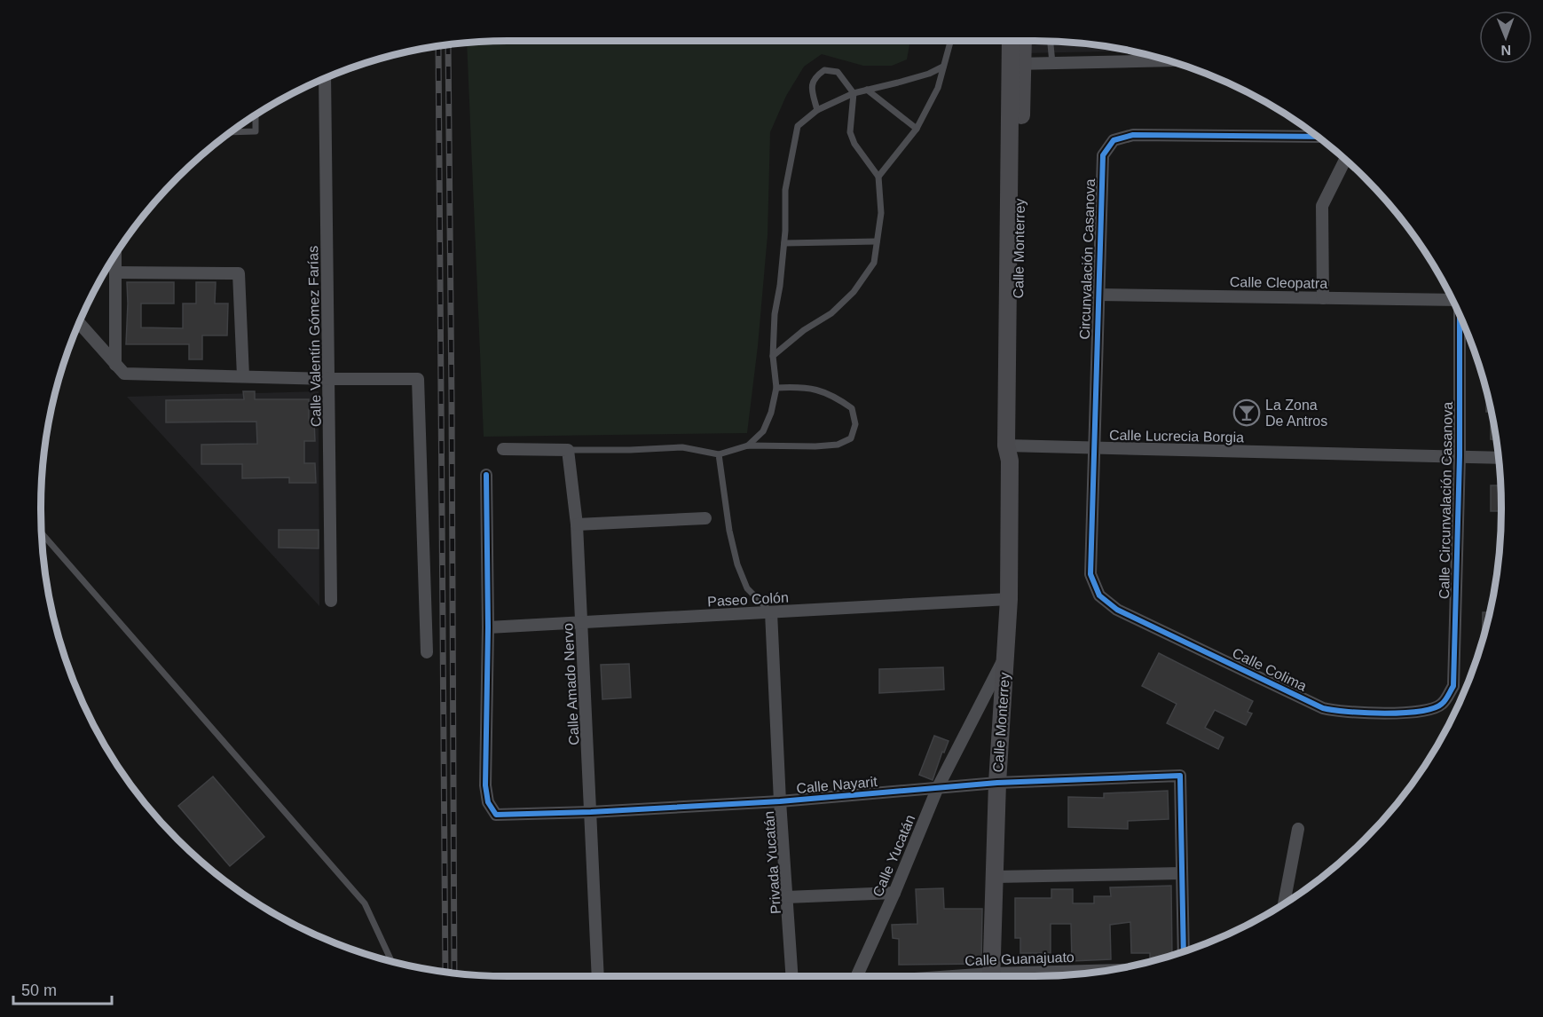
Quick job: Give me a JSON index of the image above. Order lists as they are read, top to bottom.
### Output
{
  "streets": {
    "street": [
      "Calle Monterrey",
      "Circunvalación Casanova",
      "Calle Cleopatra",
      "Calle Valentín Gómez Farías",
      "Calle Lucrecia Borgia",
      "Calle Circunvalación Casanova",
      "Paseo Colón",
      "Calle Colima",
      "Calle Amado Nervo",
      "Calle Nayarit",
      "Calle Yucatán",
      "Privada Yucatán",
      "Calle Guanajuato"
    ]
  },
  "crossings": [
    ["Calle Monterrey", "Calle Lucrecia Borgia"],
    ["Calle Monterrey", "Paseo Colón"],
    ["Calle Monterrey", "Calle Nayarit"],
    ["Calle Monterrey", "Calle Yucatán"],
    ["Circunvalación Casanova", "Calle Cleopatra"],
    ["Circunvalación Casanova", "Calle Lucrecia Borgia"],
    ["Circunvalación Casanova", "Calle Colima"],
    ["Calle Lucrecia Borgia", "Calle Circunvalación Casanova"],
    ["Calle Circunvalación Casanova", "Calle Colima"],
    ["Paseo Colón", "Calle Amado Nervo"],
    ["Paseo Colón", "Calle Nayarit"],
    ["Paseo Colón", "Privada Yucatán"],
    ["Calle Amado Nervo", "Calle Nayarit"],
    ["Calle Nayarit", "Calle Yucatán"],
    ["Calle Nayarit", "Privada Yucatán"]
  ],
  "places": {
    "bar": ["La Zona De Antros"]
  },
  "scale_bar": "50 m",
  "north": "bottom"
}
